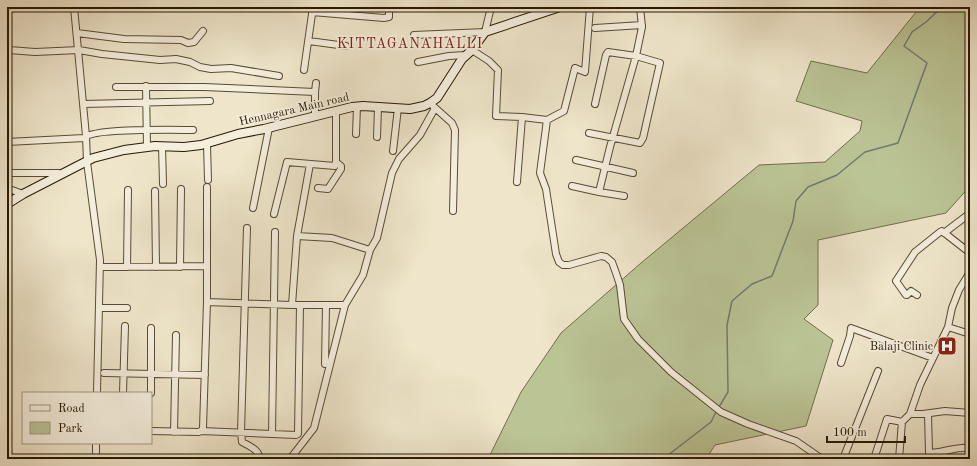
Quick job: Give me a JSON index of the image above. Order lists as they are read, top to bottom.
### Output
{
  "streets": {
    "street": ["Hennagara Main road"]
  },
  "districts": ["KITTAGANAHALLI"],
  "places": {
    "hospital": ["Balaji Clinic"]
  },
  "legend": ["Road", "Park"],
  "scale_bar": "100 m"
}
